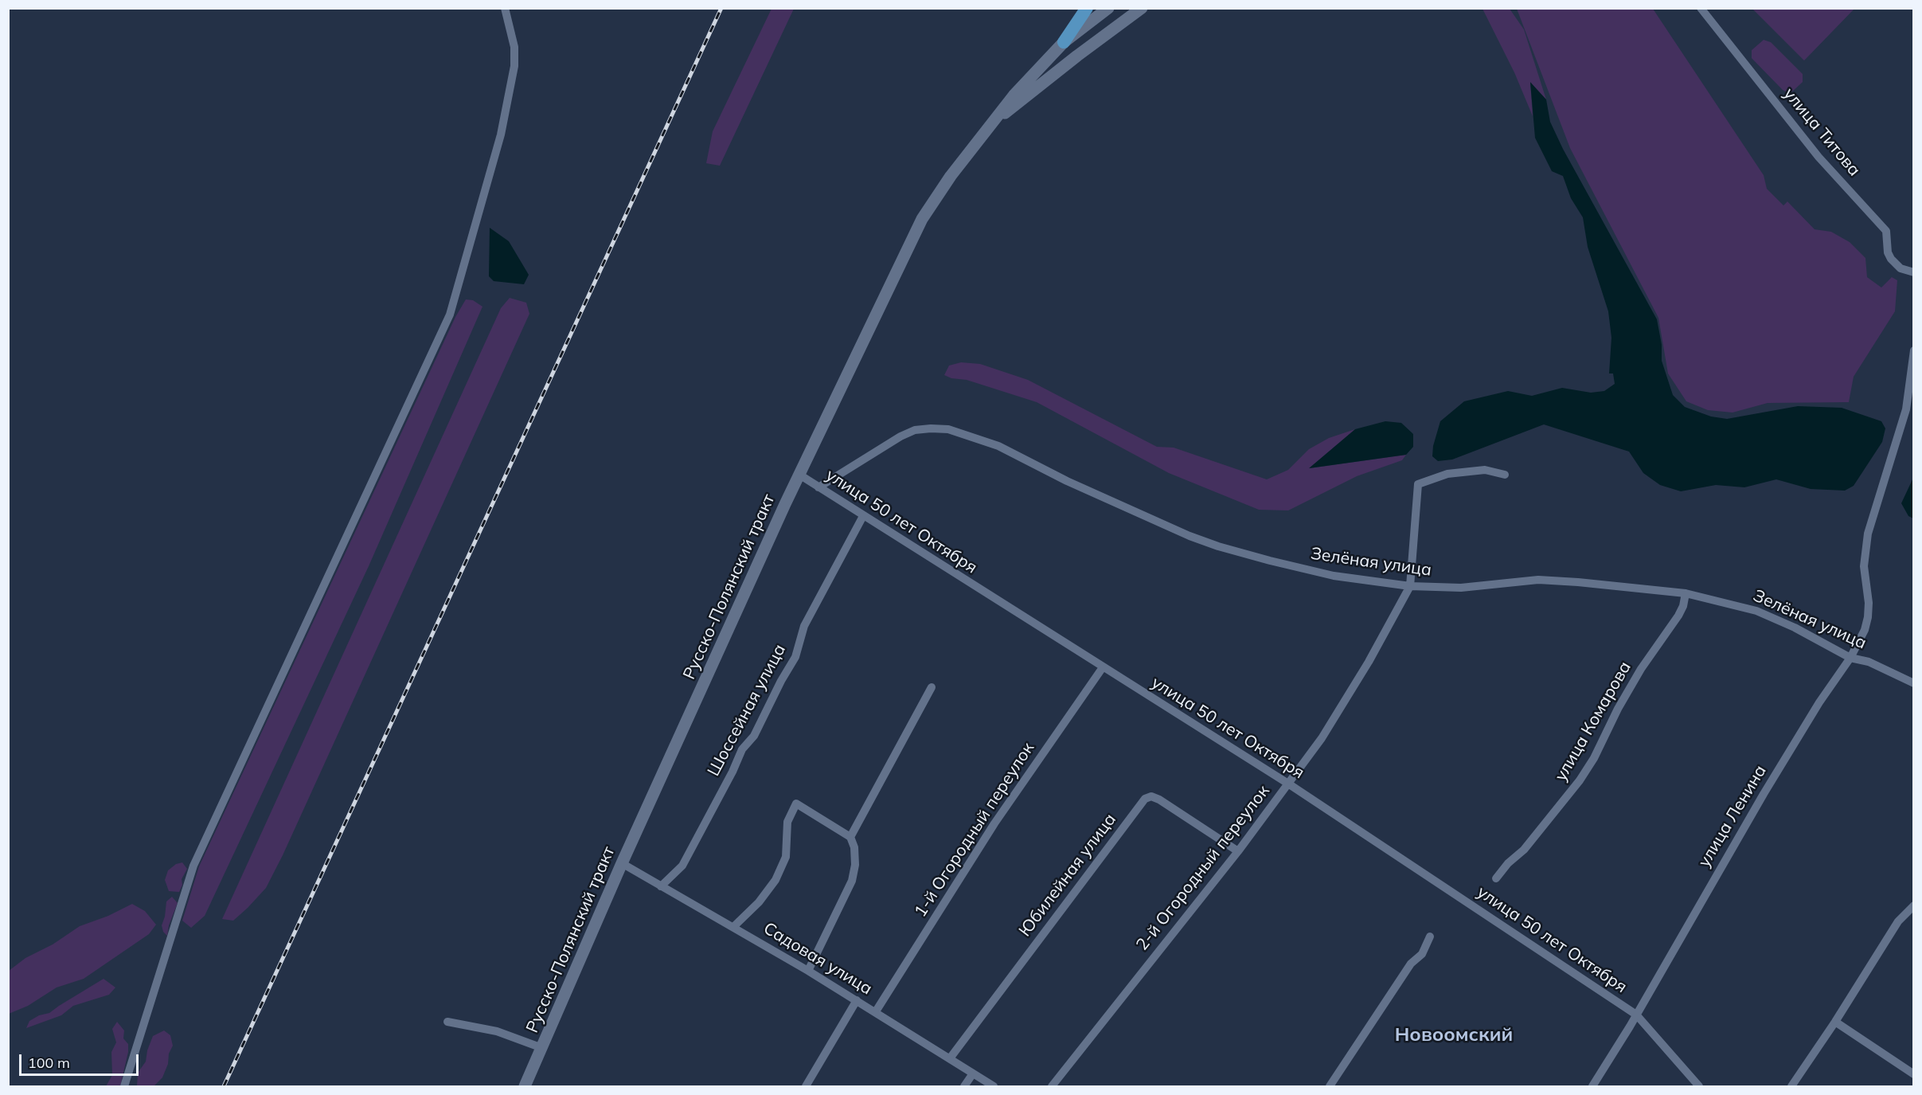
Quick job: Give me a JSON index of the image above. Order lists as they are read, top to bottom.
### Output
{
  "streets": {
    "main road": ["Русско-Полянский тракт"],
    "street": [
      "улица Титова",
      "улица 50 лет Октября",
      "Зелёная улица",
      "Шоссейная улица",
      "улица Комарова",
      "улица Ленина",
      "1-й Огородный переулок",
      "2-й Огородный переулок",
      "Юбилейная улица",
      "Садовая улица"
    ]
  },
  "crossings": [
    ["улица 50 лет Октября", "Зелёная улица"],
    ["улица 50 лет Октября", "Русско-Полянский тракт"],
    ["улица 50 лет Октября", "Шоссейная улица"],
    ["улица 50 лет Октября", "улица Ленина"],
    ["улица 50 лет Октября", "1-й Огородный переулок"],
    ["улица 50 лет Октября", "2-й Огородный переулок"],
    ["Зелёная улица", "улица Комарова"],
    ["Зелёная улица", "улица Ленина"],
    ["Зелёная улица", "2-й Огородный переулок"],
    ["Русско-Полянский тракт", "Садовая улица"],
    ["Шоссейная улица", "Садовая улица"],
    ["1-й Огородный переулок", "Садовая улица"],
    ["2-й Огородный переулок", "Юбилейная улица"],
    ["Юбилейная улица", "Садовая улица"]
  ],
  "districts": ["Новоомский"],
  "scale_bar": "100 m"
}
